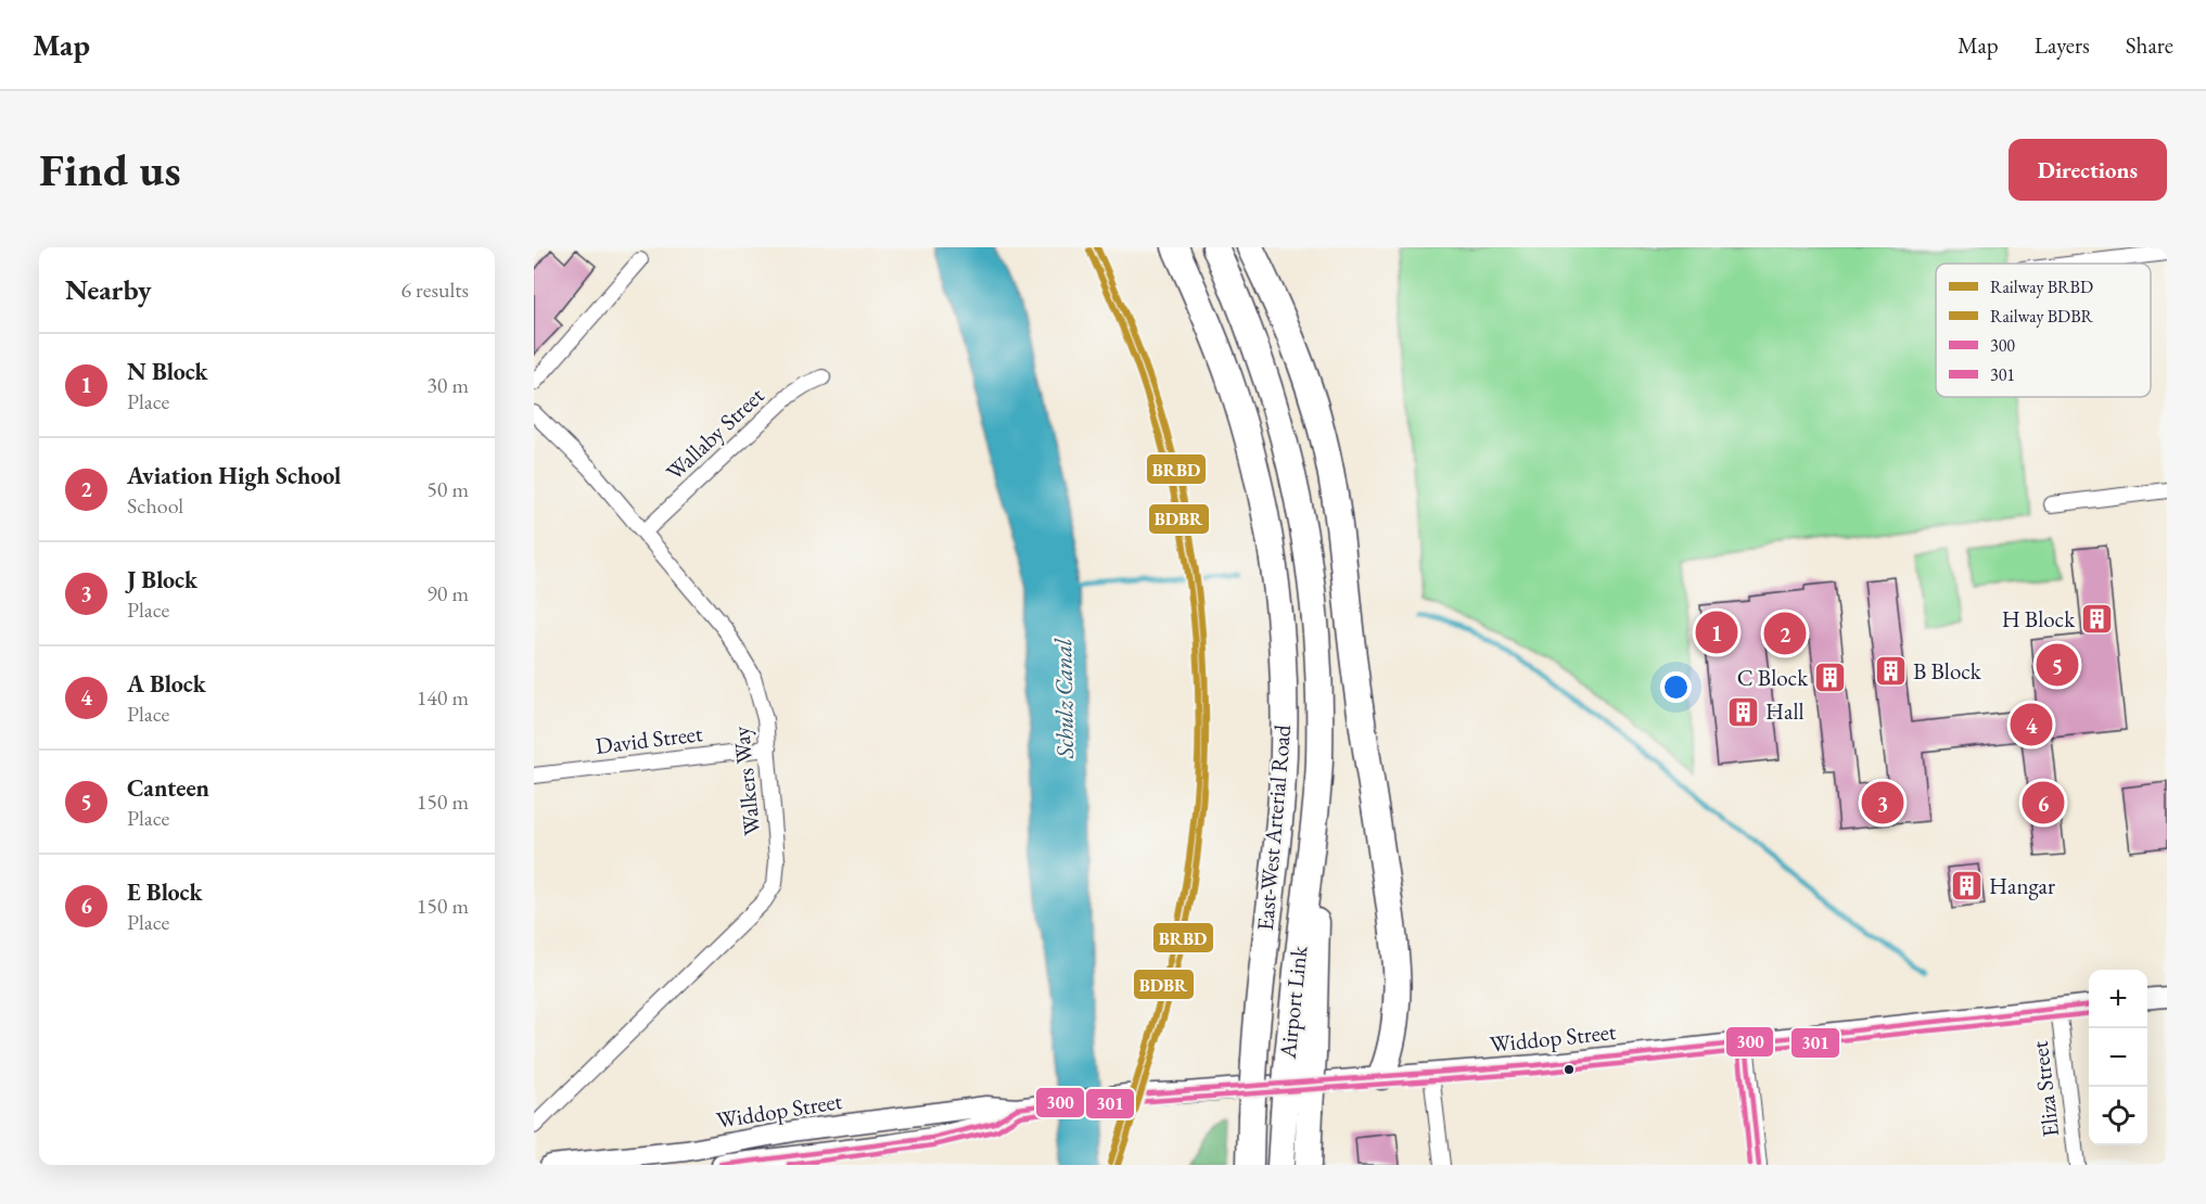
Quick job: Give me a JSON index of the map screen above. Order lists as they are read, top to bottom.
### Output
{
  "streets": {
    "highway": ["East-West Arterial Road", "Airport Link"],
    "street": [
      "Wallaby Street",
      "David Street",
      "Walkers Way",
      "Widdop Street",
      "Eliza Street"
    ]
  },
  "crossings": [
    ["Wallaby Street", "Walkers Way"],
    ["David Street", "Walkers Way"],
    ["East-West Arterial Road", "Airport Link"],
    ["Widdop Street", "Eliza Street"]
  ],
  "water": ["Schulz Canal"],
  "places": {
    "building": [
      "H Block",
      "B Block",
      "C Block",
      "Hall",
      "Hangar"
    ]
  },
  "lines": [
    "rail line BRBD",
    "rail line BDBR",
    "transit line 300",
    "transit line 301"
  ],
  "legend": [
    "Railway BRBD",
    "Railway BDBR",
    "300",
    "301"
  ],
  "page": {
    "header": "Map",
    "nav": ["Map", "Layers", "Share"],
    "buttons": "Directions",
    "title": "Find us",
    "heading": ["Nearby", "6 results"],
    "list": [
      {
        "mark": "1",
        "name": "N Block",
        "note": "Place",
        "value": "30 m"
      },
      {
        "mark": "2",
        "name": "Aviation High School",
        "note": "School",
        "value": "50 m"
      },
      {
        "mark": "3",
        "name": "J Block",
        "note": "Place",
        "value": "90 m"
      },
      {
        "mark": "4",
        "name": "A Block",
        "note": "Place",
        "value": "140 m"
      },
      {
        "mark": "5",
        "name": "Canteen",
        "note": "Place",
        "value": "150 m"
      },
      {
        "mark": "6",
        "name": "E Block",
        "note": "Place",
        "value": "150 m"
      }
    ],
    "pins": [
      "1",
      "2",
      "5",
      "4",
      "3",
      "6"
    ],
    "map_buttons": ["+", "−"]
  }
}
